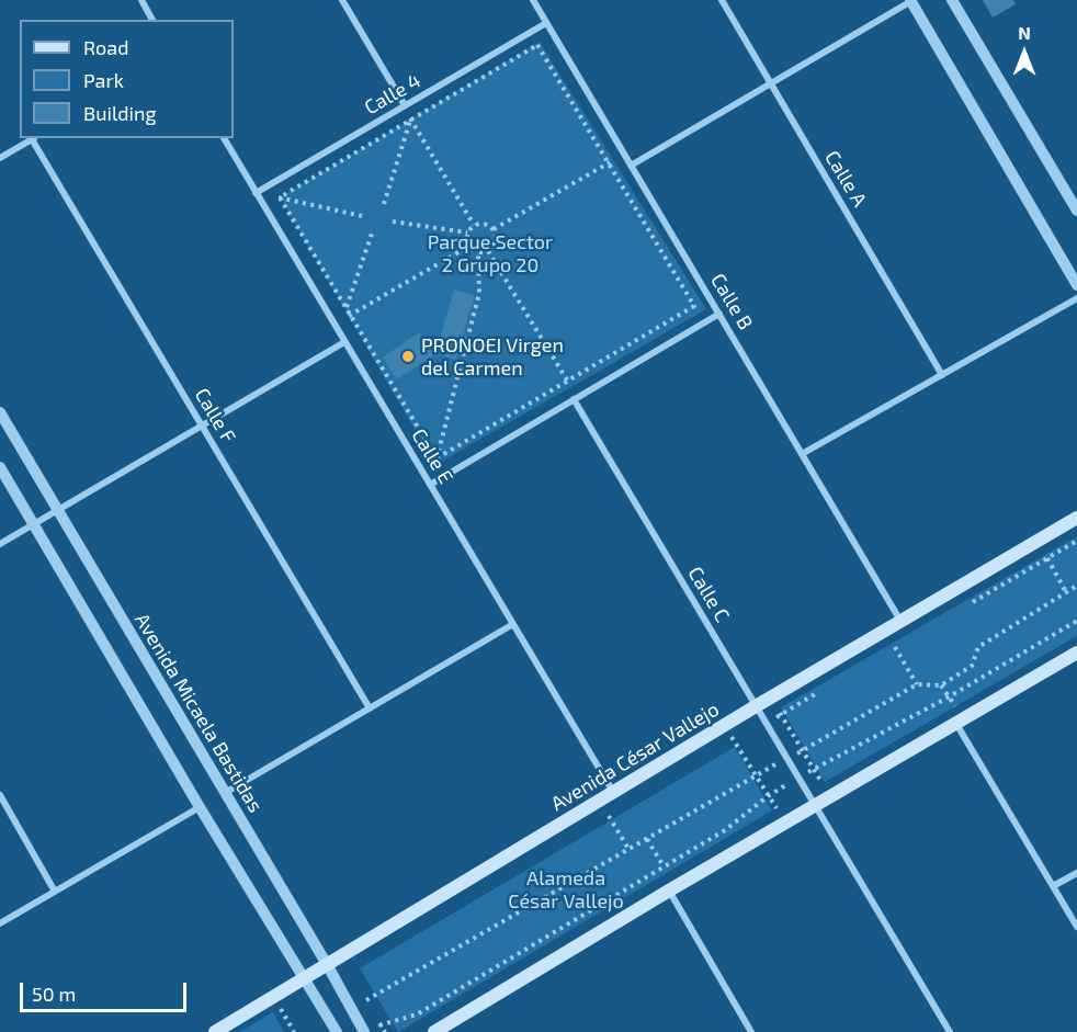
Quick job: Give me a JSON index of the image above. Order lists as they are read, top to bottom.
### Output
{
  "streets": {
    "main road": ["Avenida César Vallejo"],
    "street": [
      "Calle 4",
      "Calle A",
      "Calle B",
      "Calle F",
      "Calle E",
      "Calle C",
      "Avenida Micaela Bastidas"
    ]
  },
  "crossings": [
    ["Calle 4", "Calle B"],
    ["Calle 4", "Calle E"],
    ["Calle B", "Avenida César Vallejo"],
    ["Calle E", "Avenida César Vallejo"],
    ["Calle C", "Avenida César Vallejo"],
    ["Avenida Micaela Bastidas", "Avenida César Vallejo"]
  ],
  "parks": ["Parque Sector 2 Grupo 20", "Alameda César Vallejo"],
  "places": ["PRONOEI Virgen del Carmen"],
  "legend": ["Road", "Park", "Building"],
  "scale_bar": "50 m",
  "north": "top"
}
